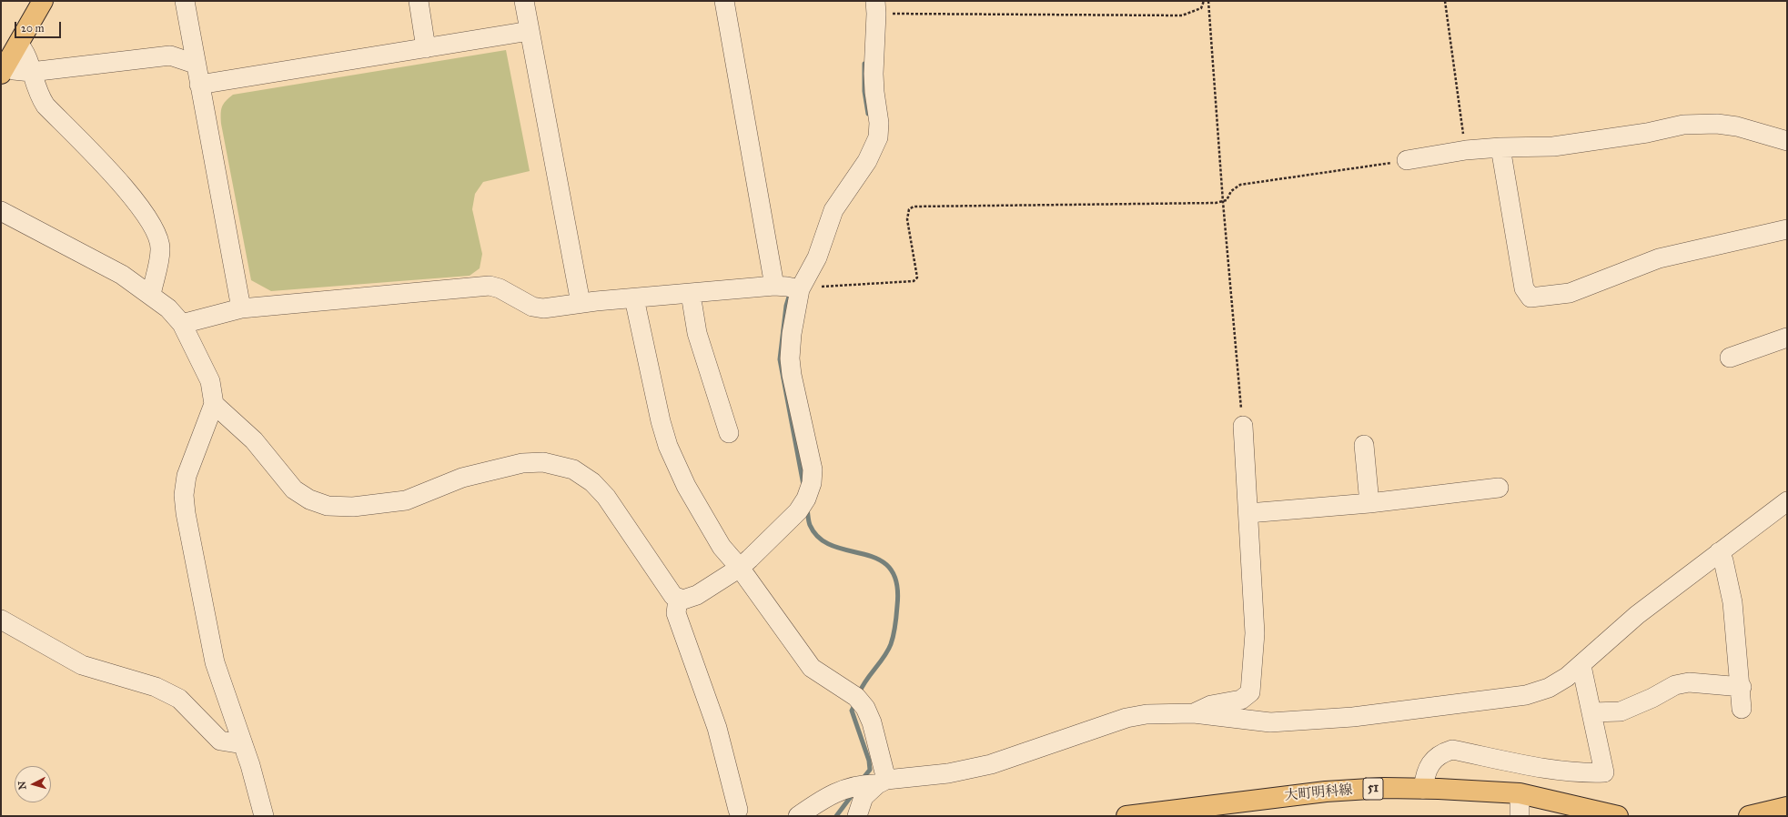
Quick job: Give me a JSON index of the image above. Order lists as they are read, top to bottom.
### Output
{
  "streets": {
    "main road": ["51", "大町明科線"]
  },
  "scale_bar": "20 m",
  "north": "left"
}
